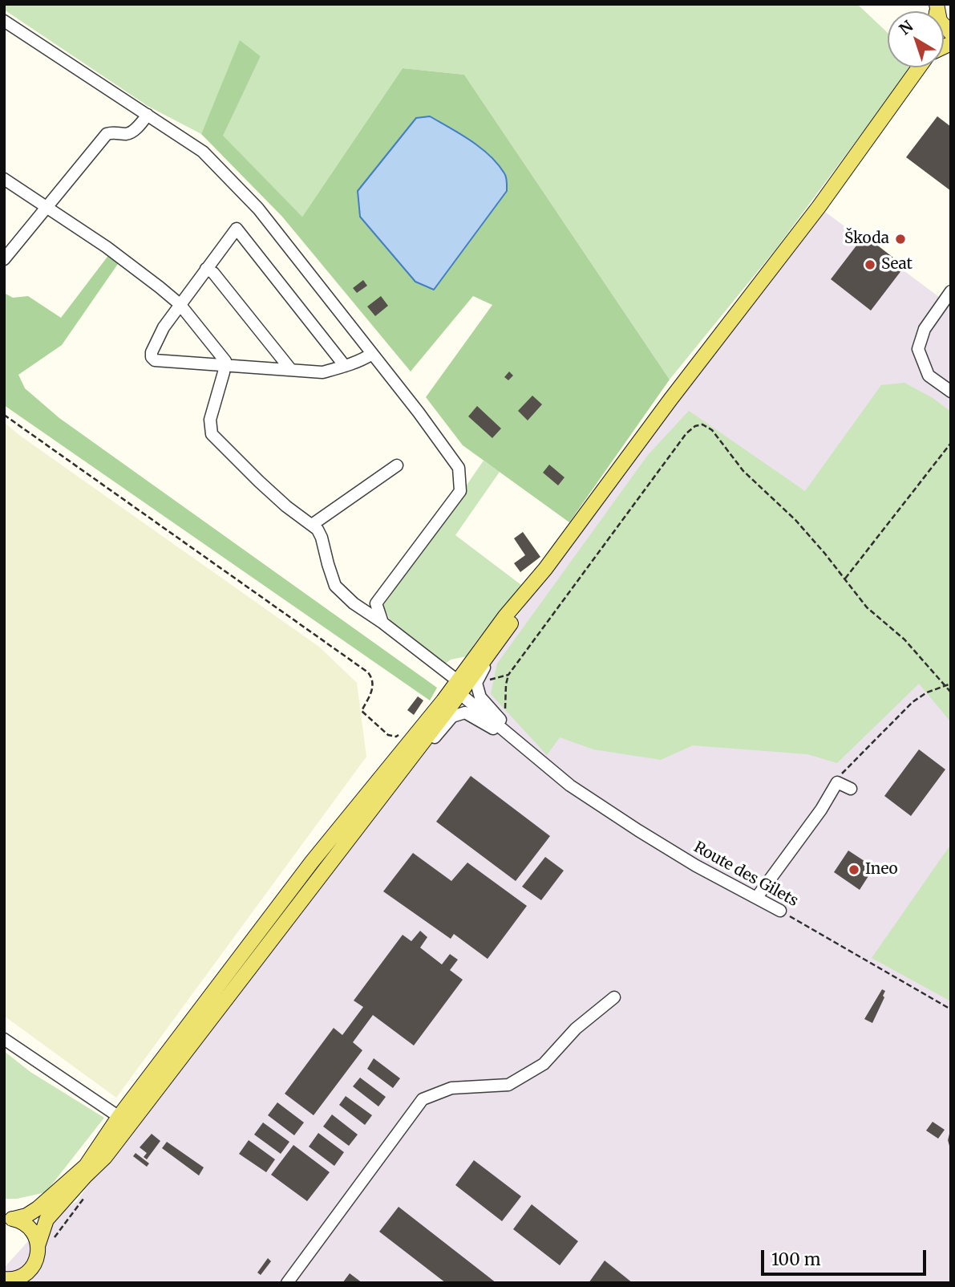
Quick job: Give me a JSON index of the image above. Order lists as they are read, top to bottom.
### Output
{
  "streets": {
    "street": ["Route des Gilets"]
  },
  "places": ["Škoda", "Seat", "Ineo"],
  "scale_bar": "100 m",
  "north": "top left"
}
